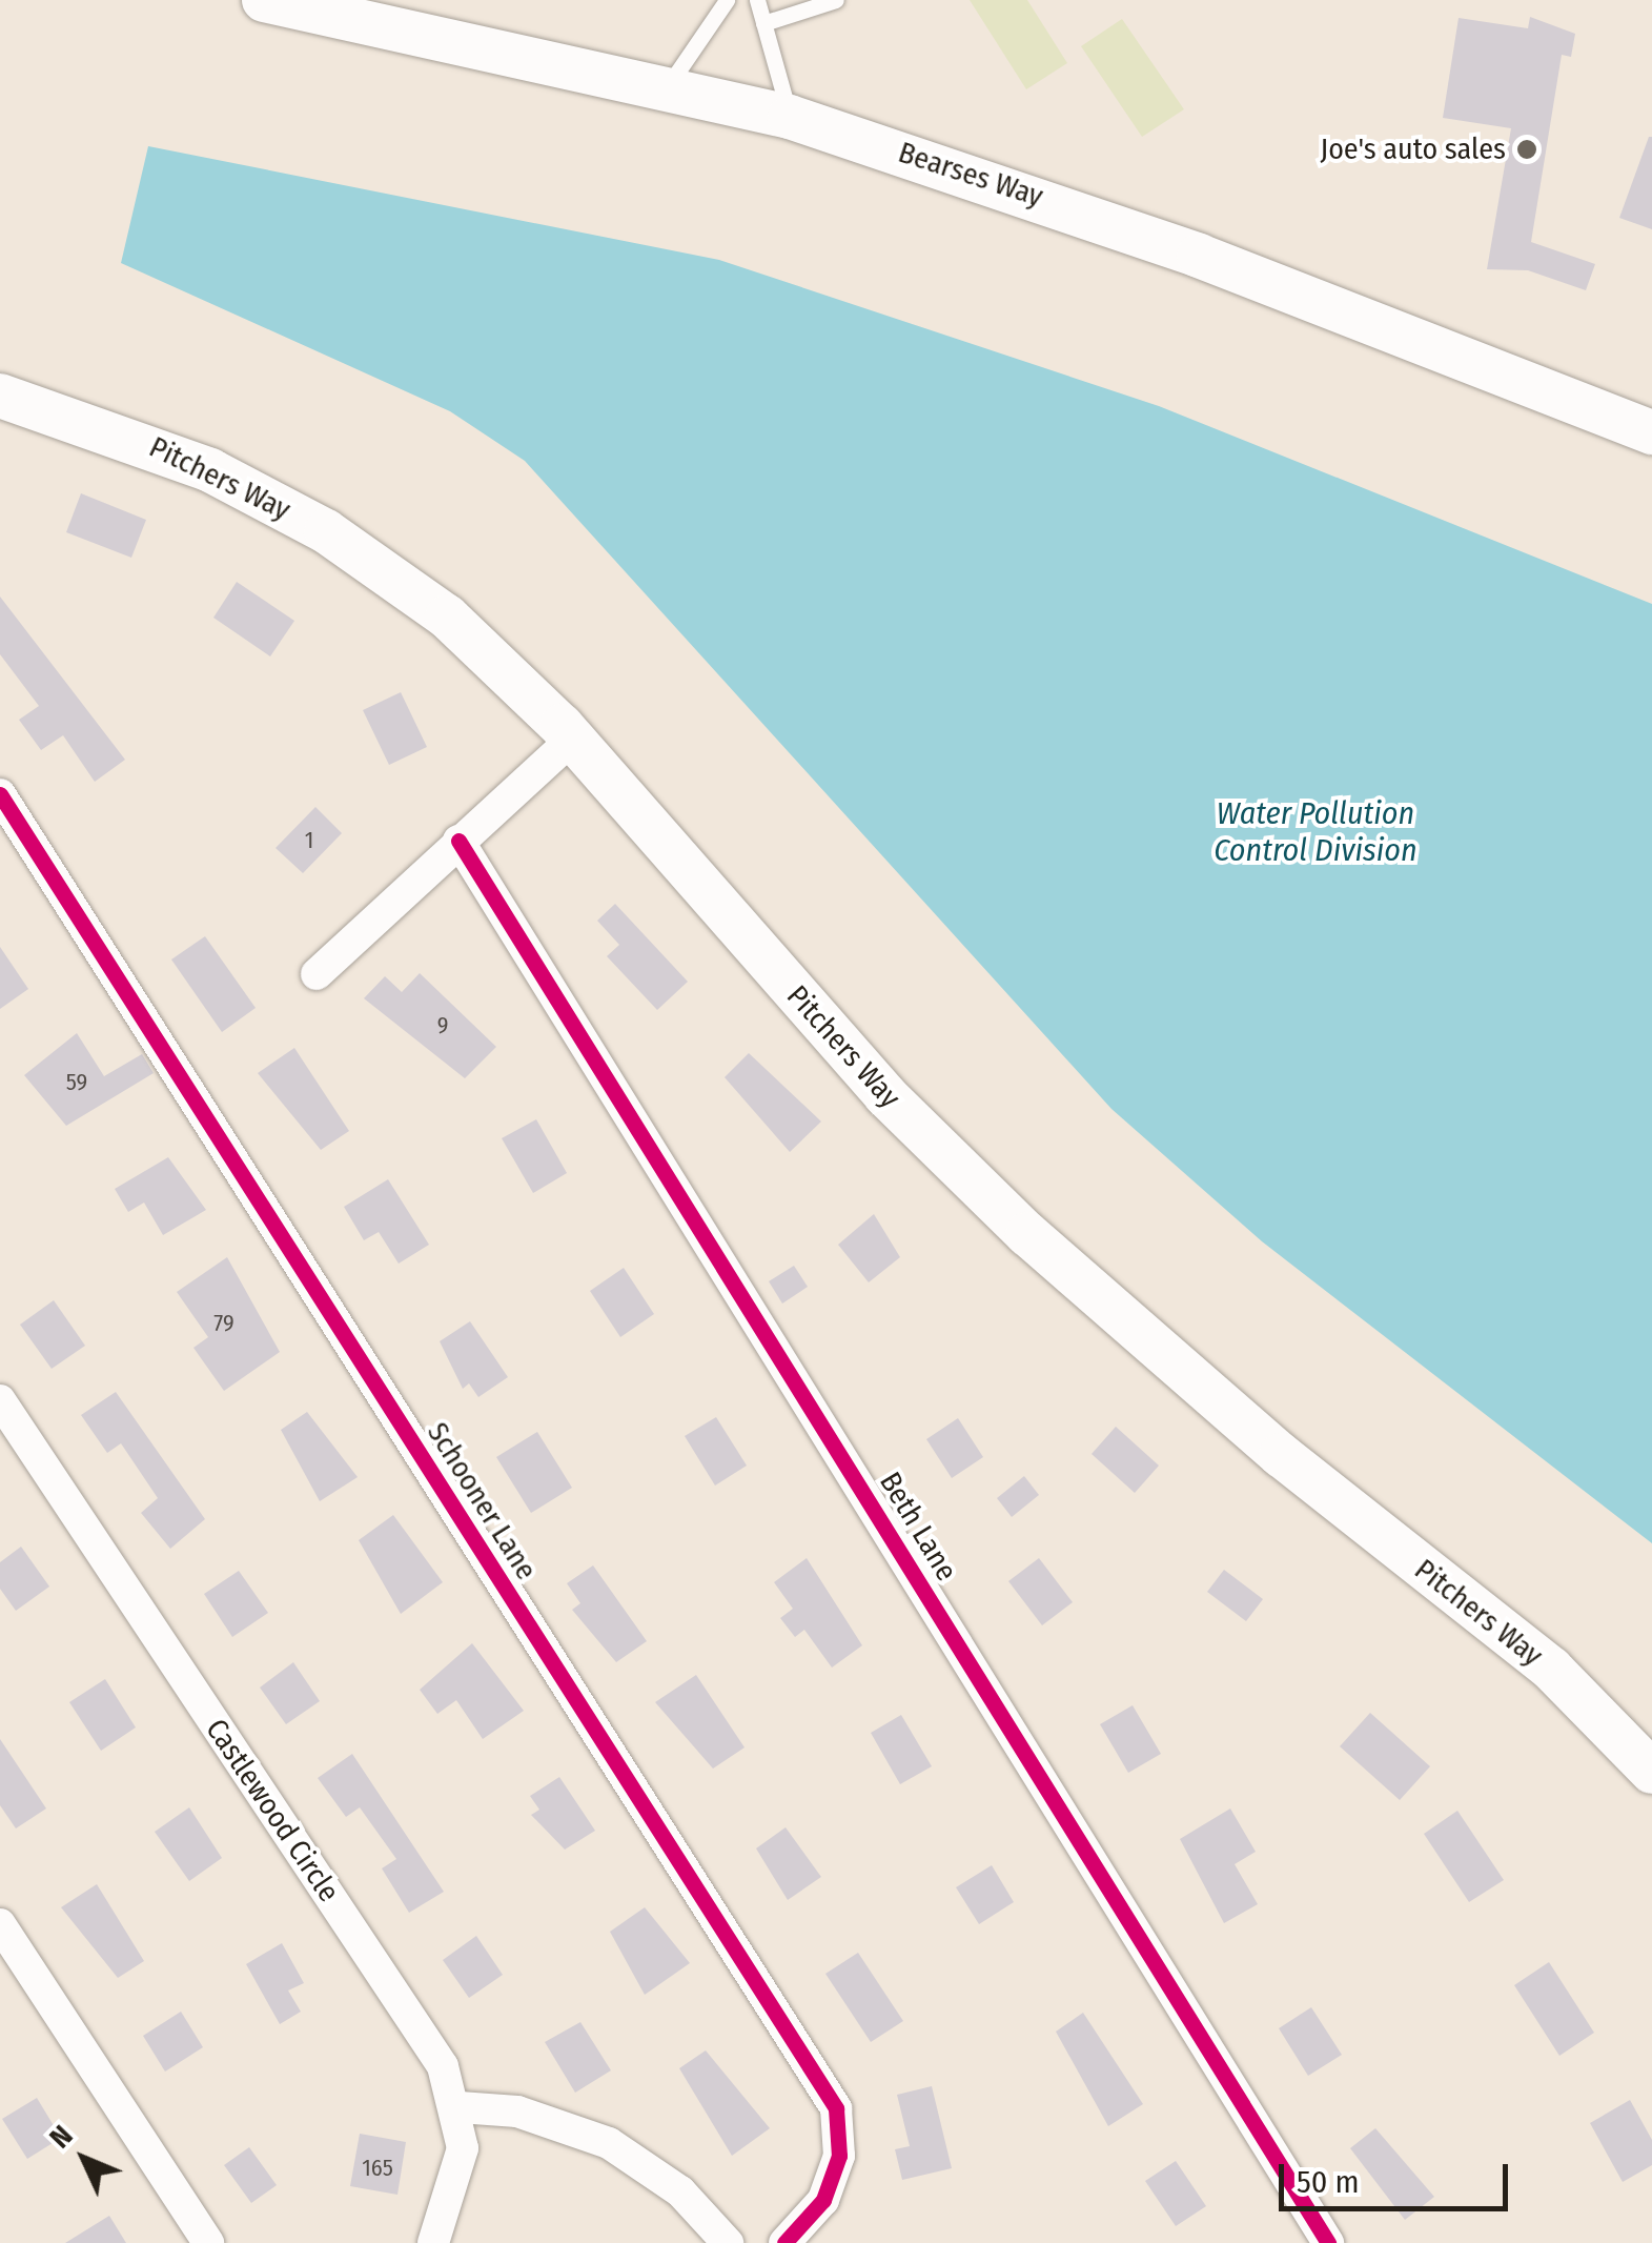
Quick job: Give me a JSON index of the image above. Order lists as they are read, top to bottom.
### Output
{
  "streets": {
    "main road": ["Bearses Way", "Pitchers Way"],
    "street": ["Schooner Lane", "Beth Lane", "Castlewood Circle"]
  },
  "water": ["Water Pollution Control Division"],
  "places": ["Joe's auto sales"],
  "house_numbers": [
    "1",
    "9",
    "59",
    "79",
    "165"
  ],
  "scale_bar": "50 m",
  "north": "top left"
}
